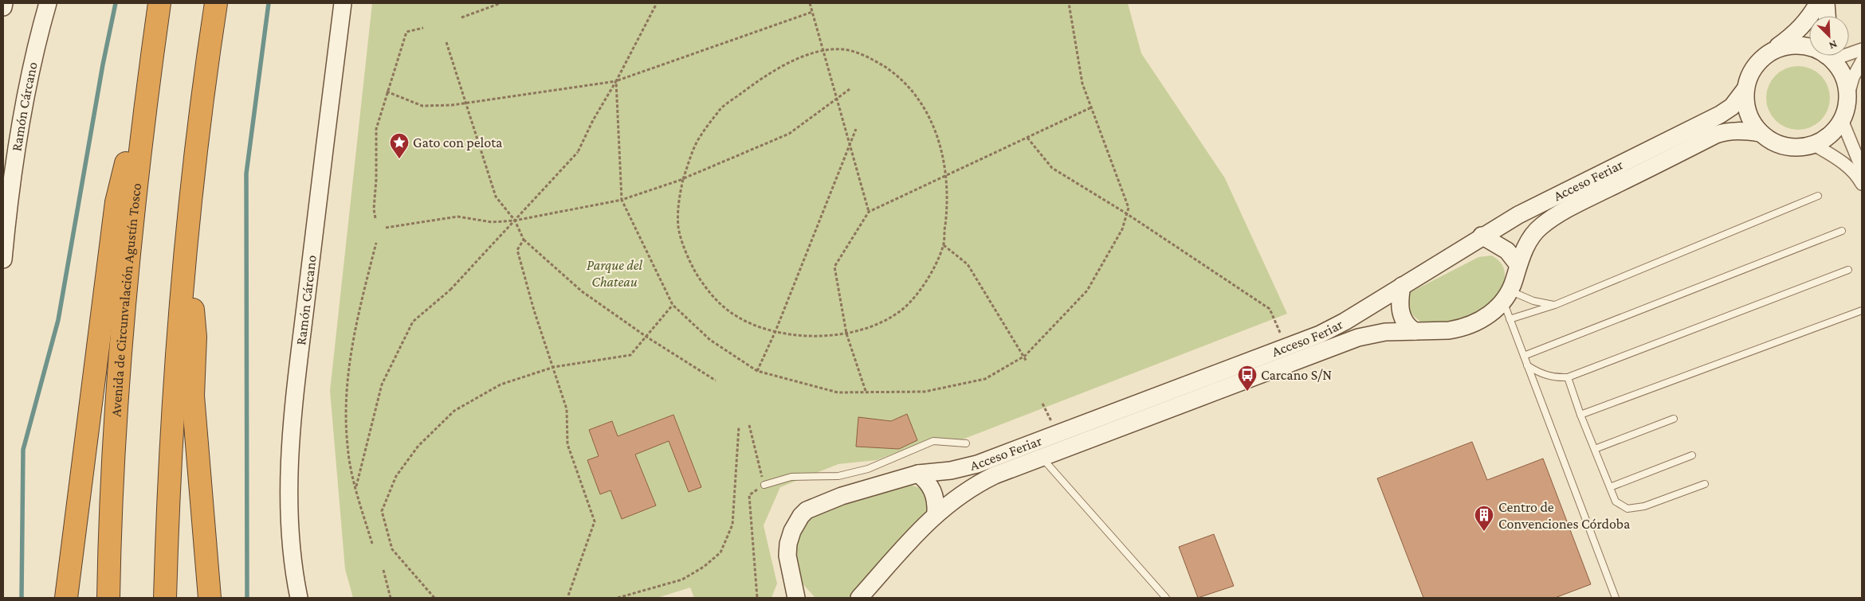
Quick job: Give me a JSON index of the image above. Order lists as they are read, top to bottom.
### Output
{
  "streets": {
    "highway": ["Avenida de Circunvalación Agustín Tosco"],
    "main road": ["Ramón Cárcano", "Acceso Feriar"]
  },
  "parks": ["Parque del Chateau"],
  "places": {
    "place": ["Gato con pelota"],
    "bus stop": ["Carcano S/N"],
    "building": ["Centro de Convenciones Córdoba"]
  },
  "north": "bottom right"
}
